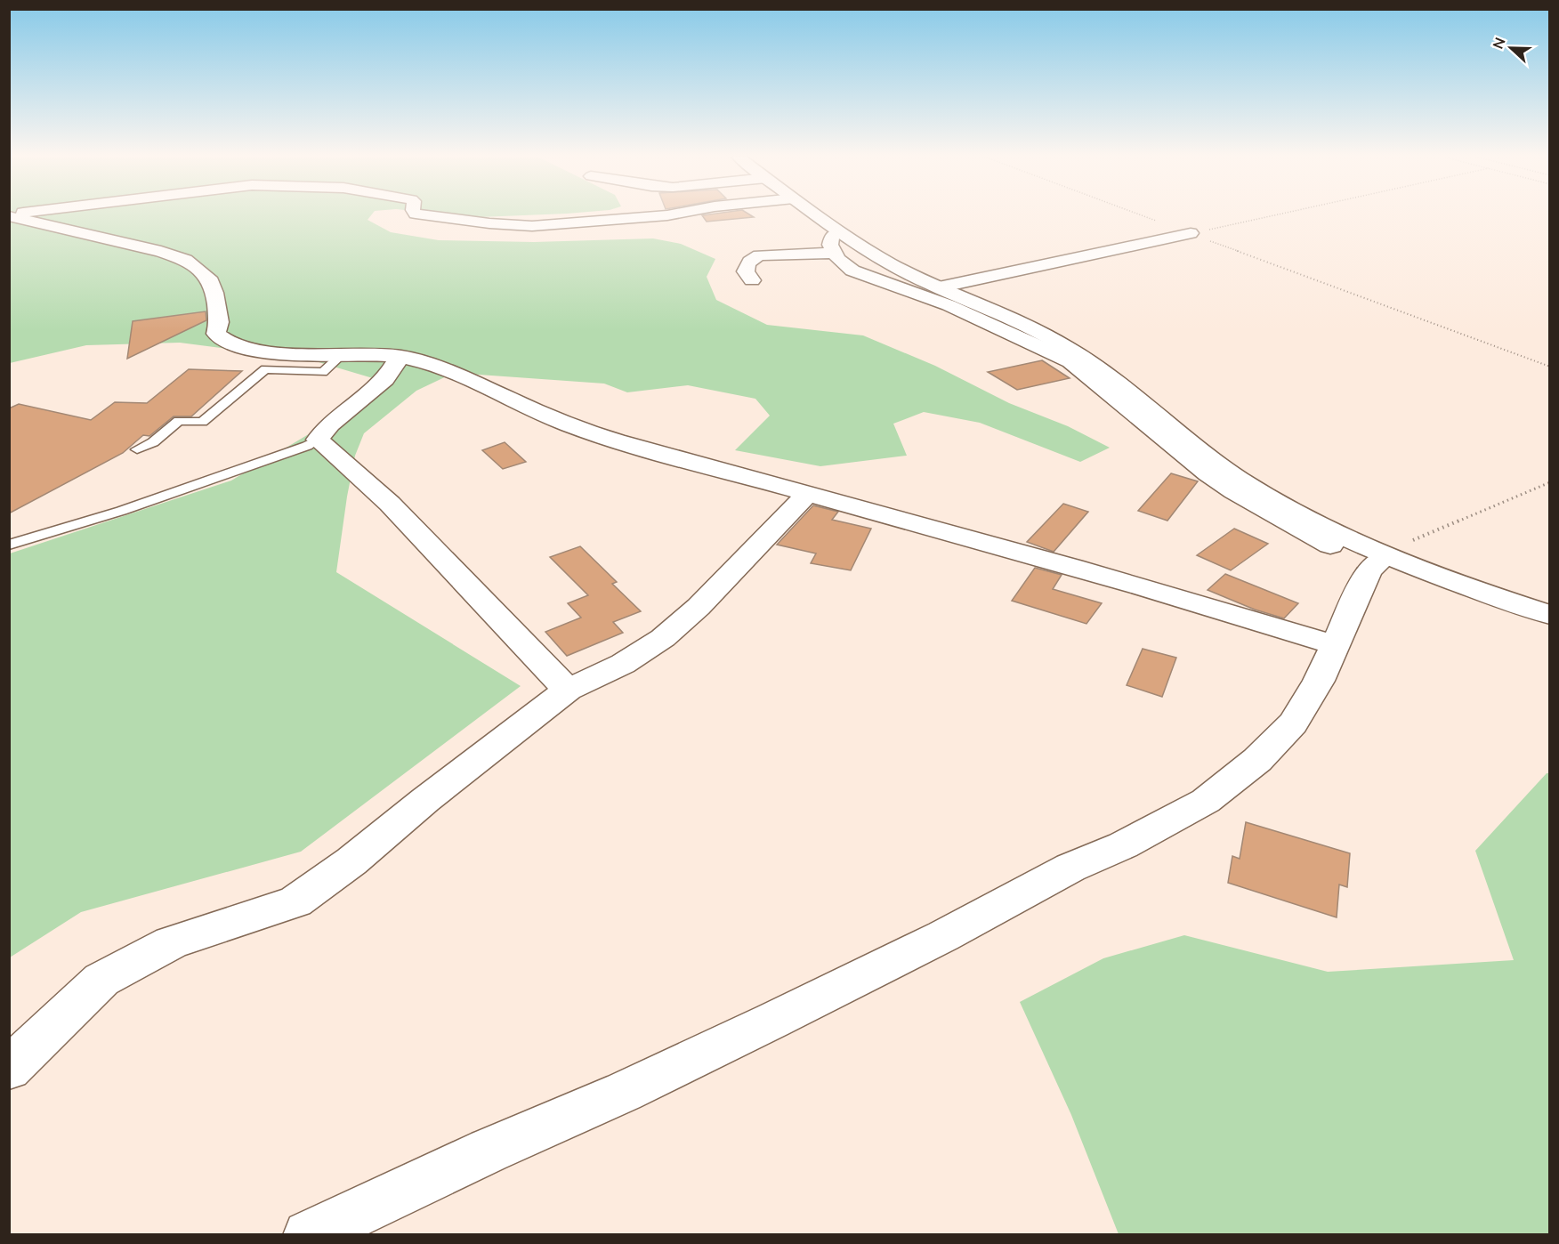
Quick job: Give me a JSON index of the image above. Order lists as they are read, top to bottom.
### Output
{
  "north": "left"
}
